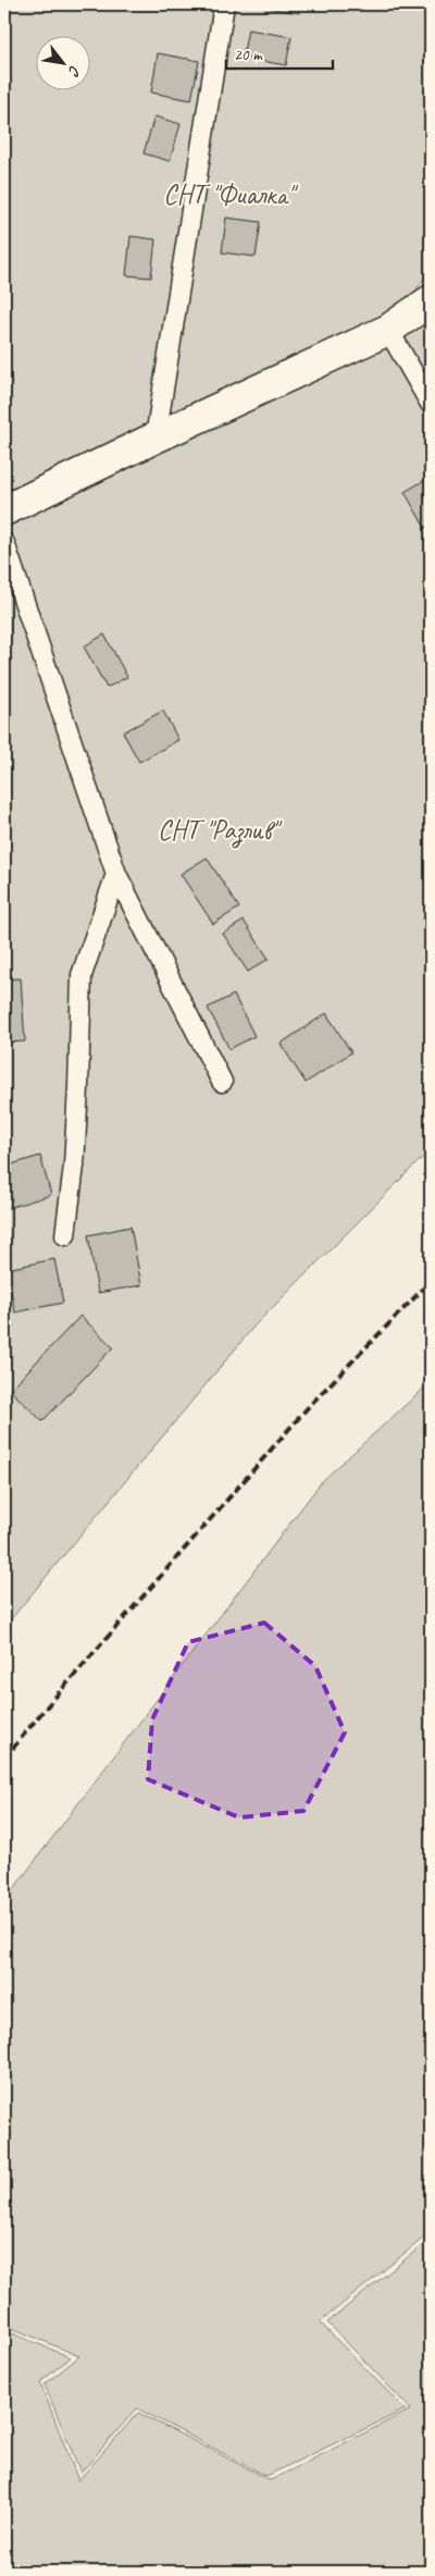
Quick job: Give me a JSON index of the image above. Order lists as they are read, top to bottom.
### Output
{
  "parks": ["СНТ \"Фиалка\"", "СНТ \"Разлив\""],
  "scale_bar": "20 m",
  "north": "bottom right"
}
